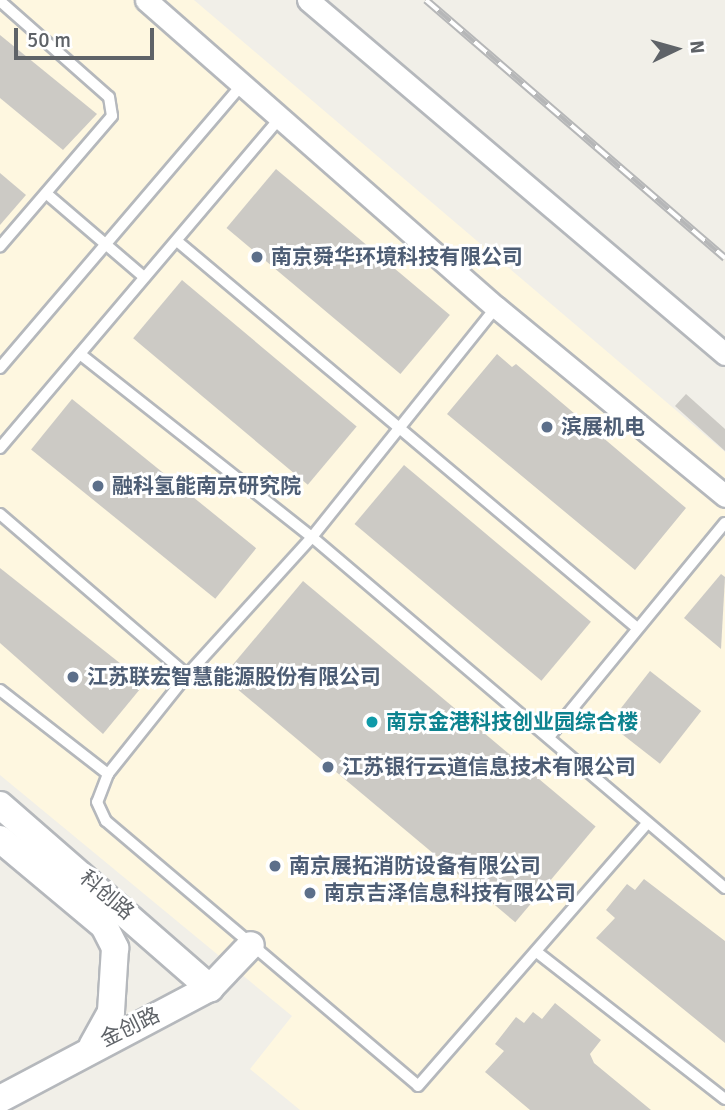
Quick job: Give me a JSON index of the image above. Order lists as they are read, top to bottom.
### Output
{
  "streets": {
    "street": ["科创路", "金创路"]
  },
  "crossings": [
    ["科创路", "金创路"]
  ],
  "places": [
    "南京舜华环境科技有限公司",
    "滨展机电",
    "融科氢能南京研究院",
    "江苏联宏智慧能源股份有限公司",
    "南京金港科技创业园综合楼",
    "江苏银行云道信息技术有限公司",
    "南京展拓消防设备有限公司",
    "南京吉泽信息科技有限公司"
  ],
  "scale_bar": "50 m",
  "north": "right"
}
